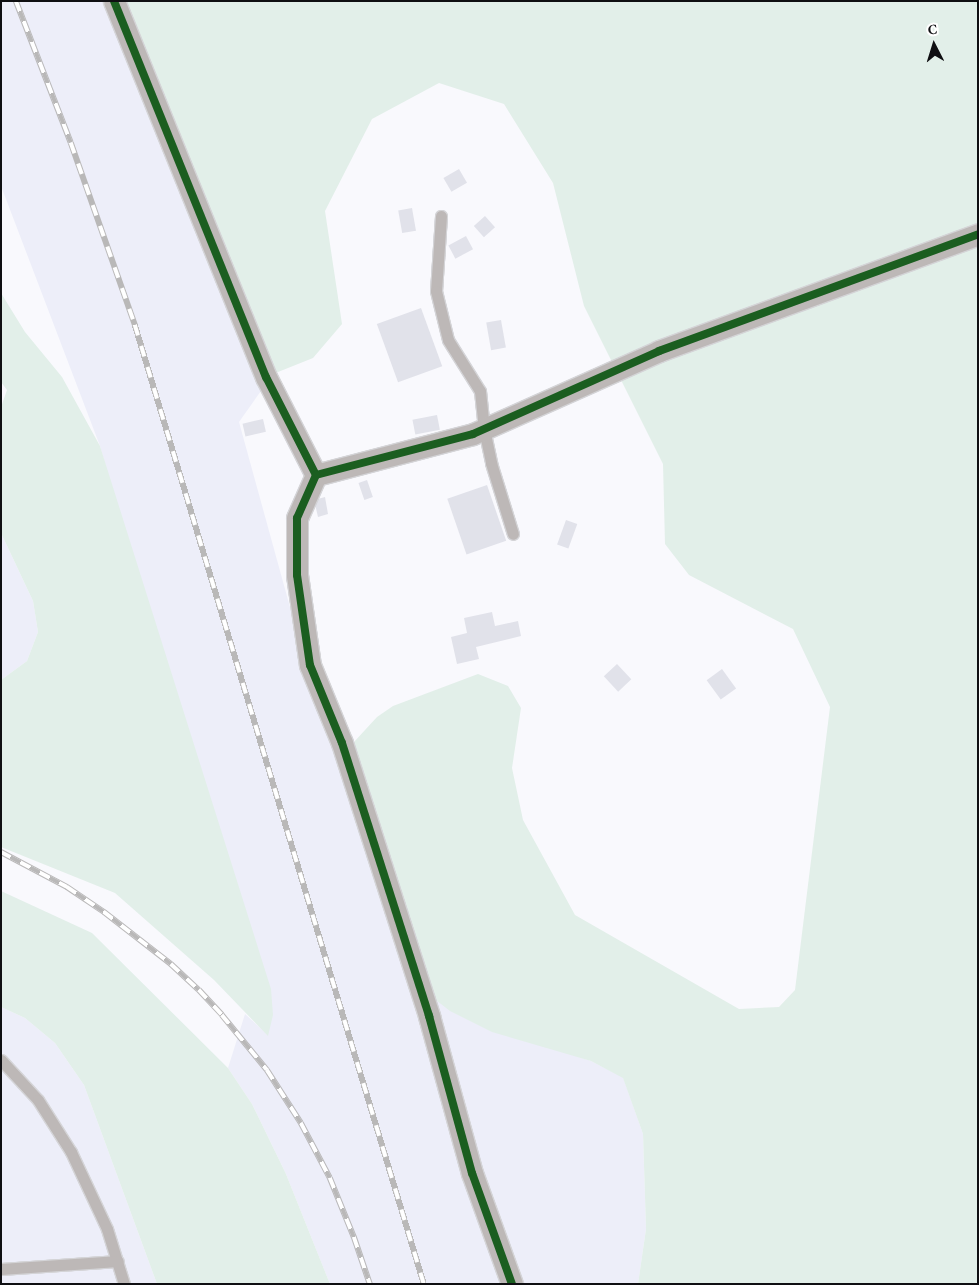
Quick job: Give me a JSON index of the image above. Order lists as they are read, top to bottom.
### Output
{
  "north": "top"
}
